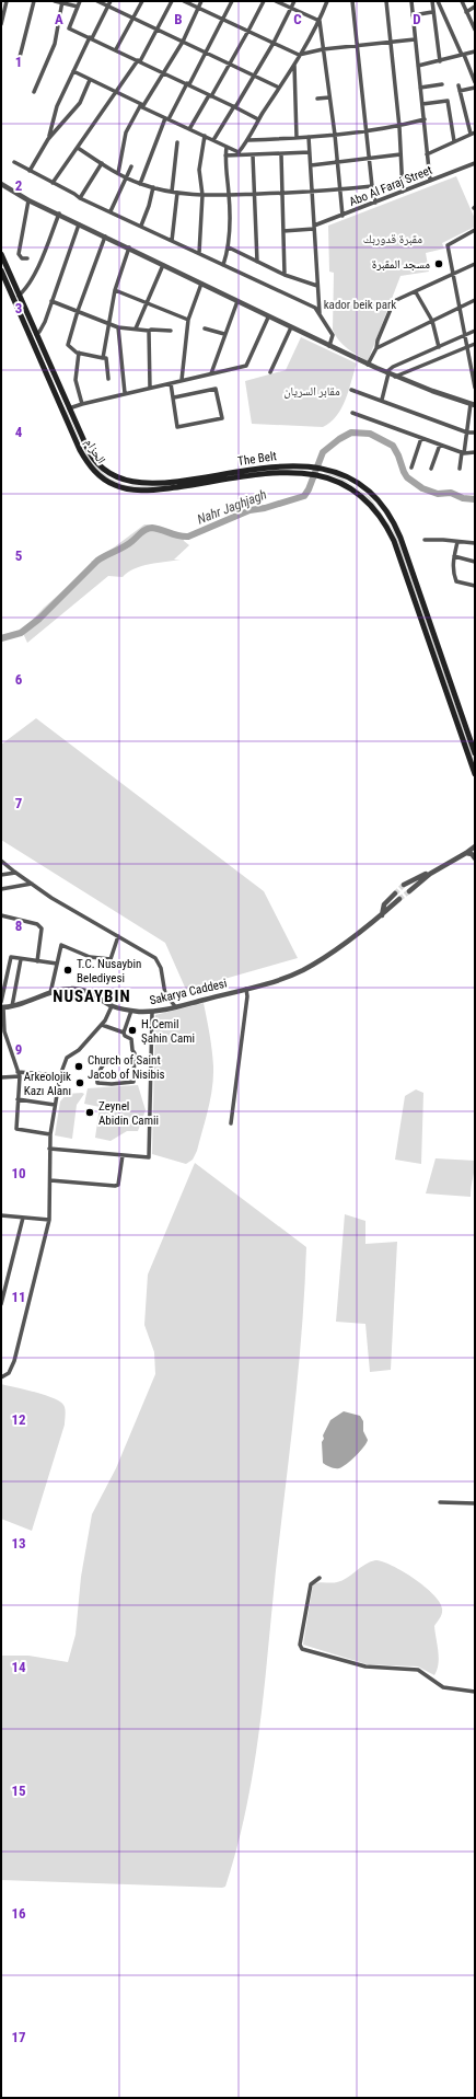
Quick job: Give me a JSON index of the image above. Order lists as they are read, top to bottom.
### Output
{
  "streets": {
    "main road": ["الحزام", "The Belt"],
    "street": ["Abo Al Faraj Street", "Sakarya Caddesi"]
  },
  "districts": ["NUSAYBIN"],
  "water": ["Nahr Jaghjagh"],
  "parks": ["مقبرة قدوربك", "kador beik park", "مقابر السريان"],
  "places": [
    "مسجد المقبرة",
    "T.C. Nusaybin Belediyesi",
    "H.Cemil Şahin Cami",
    "Church of Saint Jacob of Nisibis",
    "Arkeolojik Kazı Alanı",
    "Zeynel Abidin Camii"
  ],
  "grid": {
    "columns": [
      "A",
      "B",
      "C",
      "D"
    ],
    "rows": [
      "1",
      "2",
      "3",
      "4",
      "5",
      "6",
      "7",
      "8",
      "9",
      "10",
      "11",
      "12",
      "13",
      "14",
      "15",
      "16",
      "17"
    ]
  }
}
